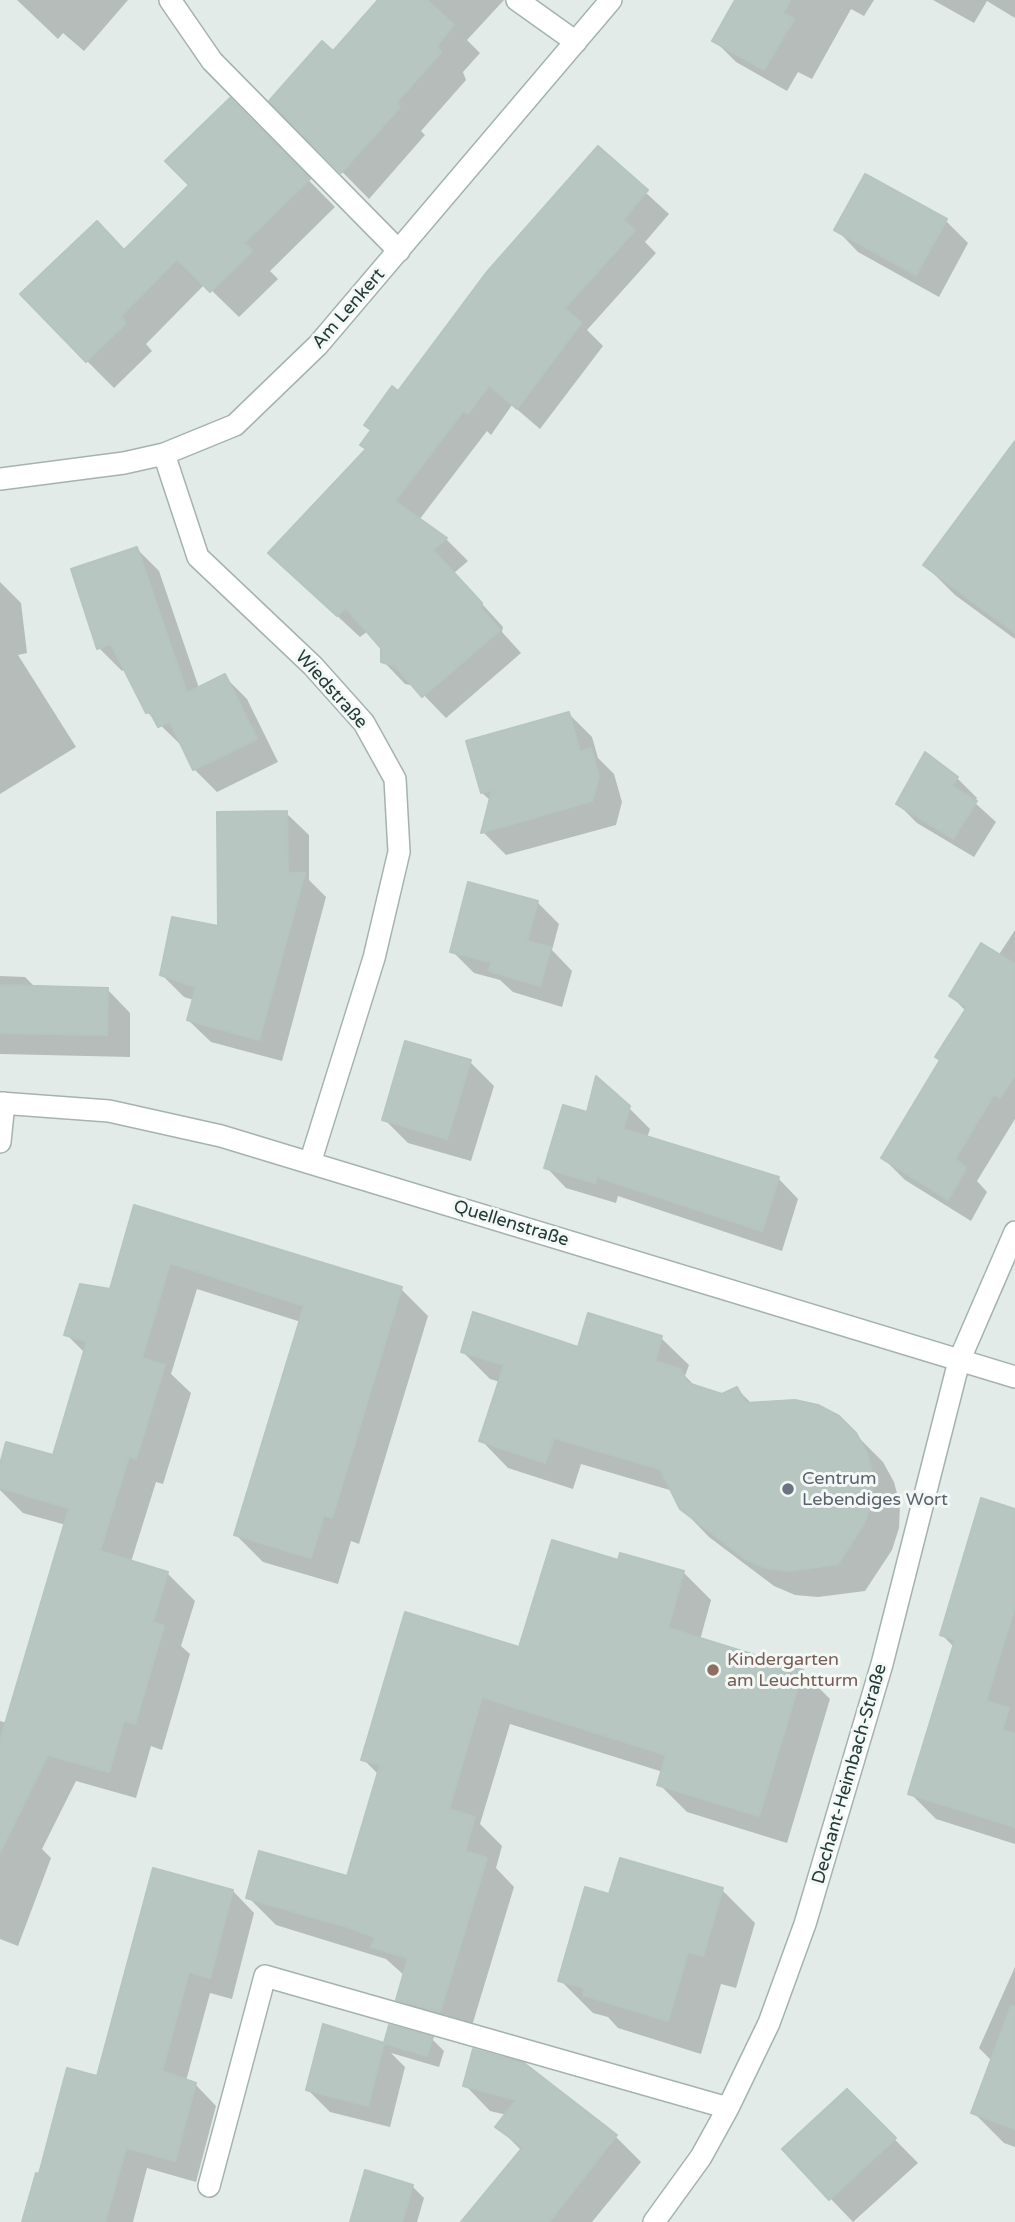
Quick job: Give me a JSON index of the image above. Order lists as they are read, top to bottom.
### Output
{
  "streets": {
    "street": [
      "Am Lenkert",
      "Wiedstraße",
      "Quellenstraße",
      "Dechant-Heimbach-Straße"
    ]
  },
  "crossings": [
    ["Am Lenkert", "Wiedstraße"],
    ["Wiedstraße", "Quellenstraße"],
    ["Quellenstraße", "Dechant-Heimbach-Straße"]
  ],
  "places": ["Centrum Lebendiges Wort", "Kindergarten am Leuchtturm"]
}
